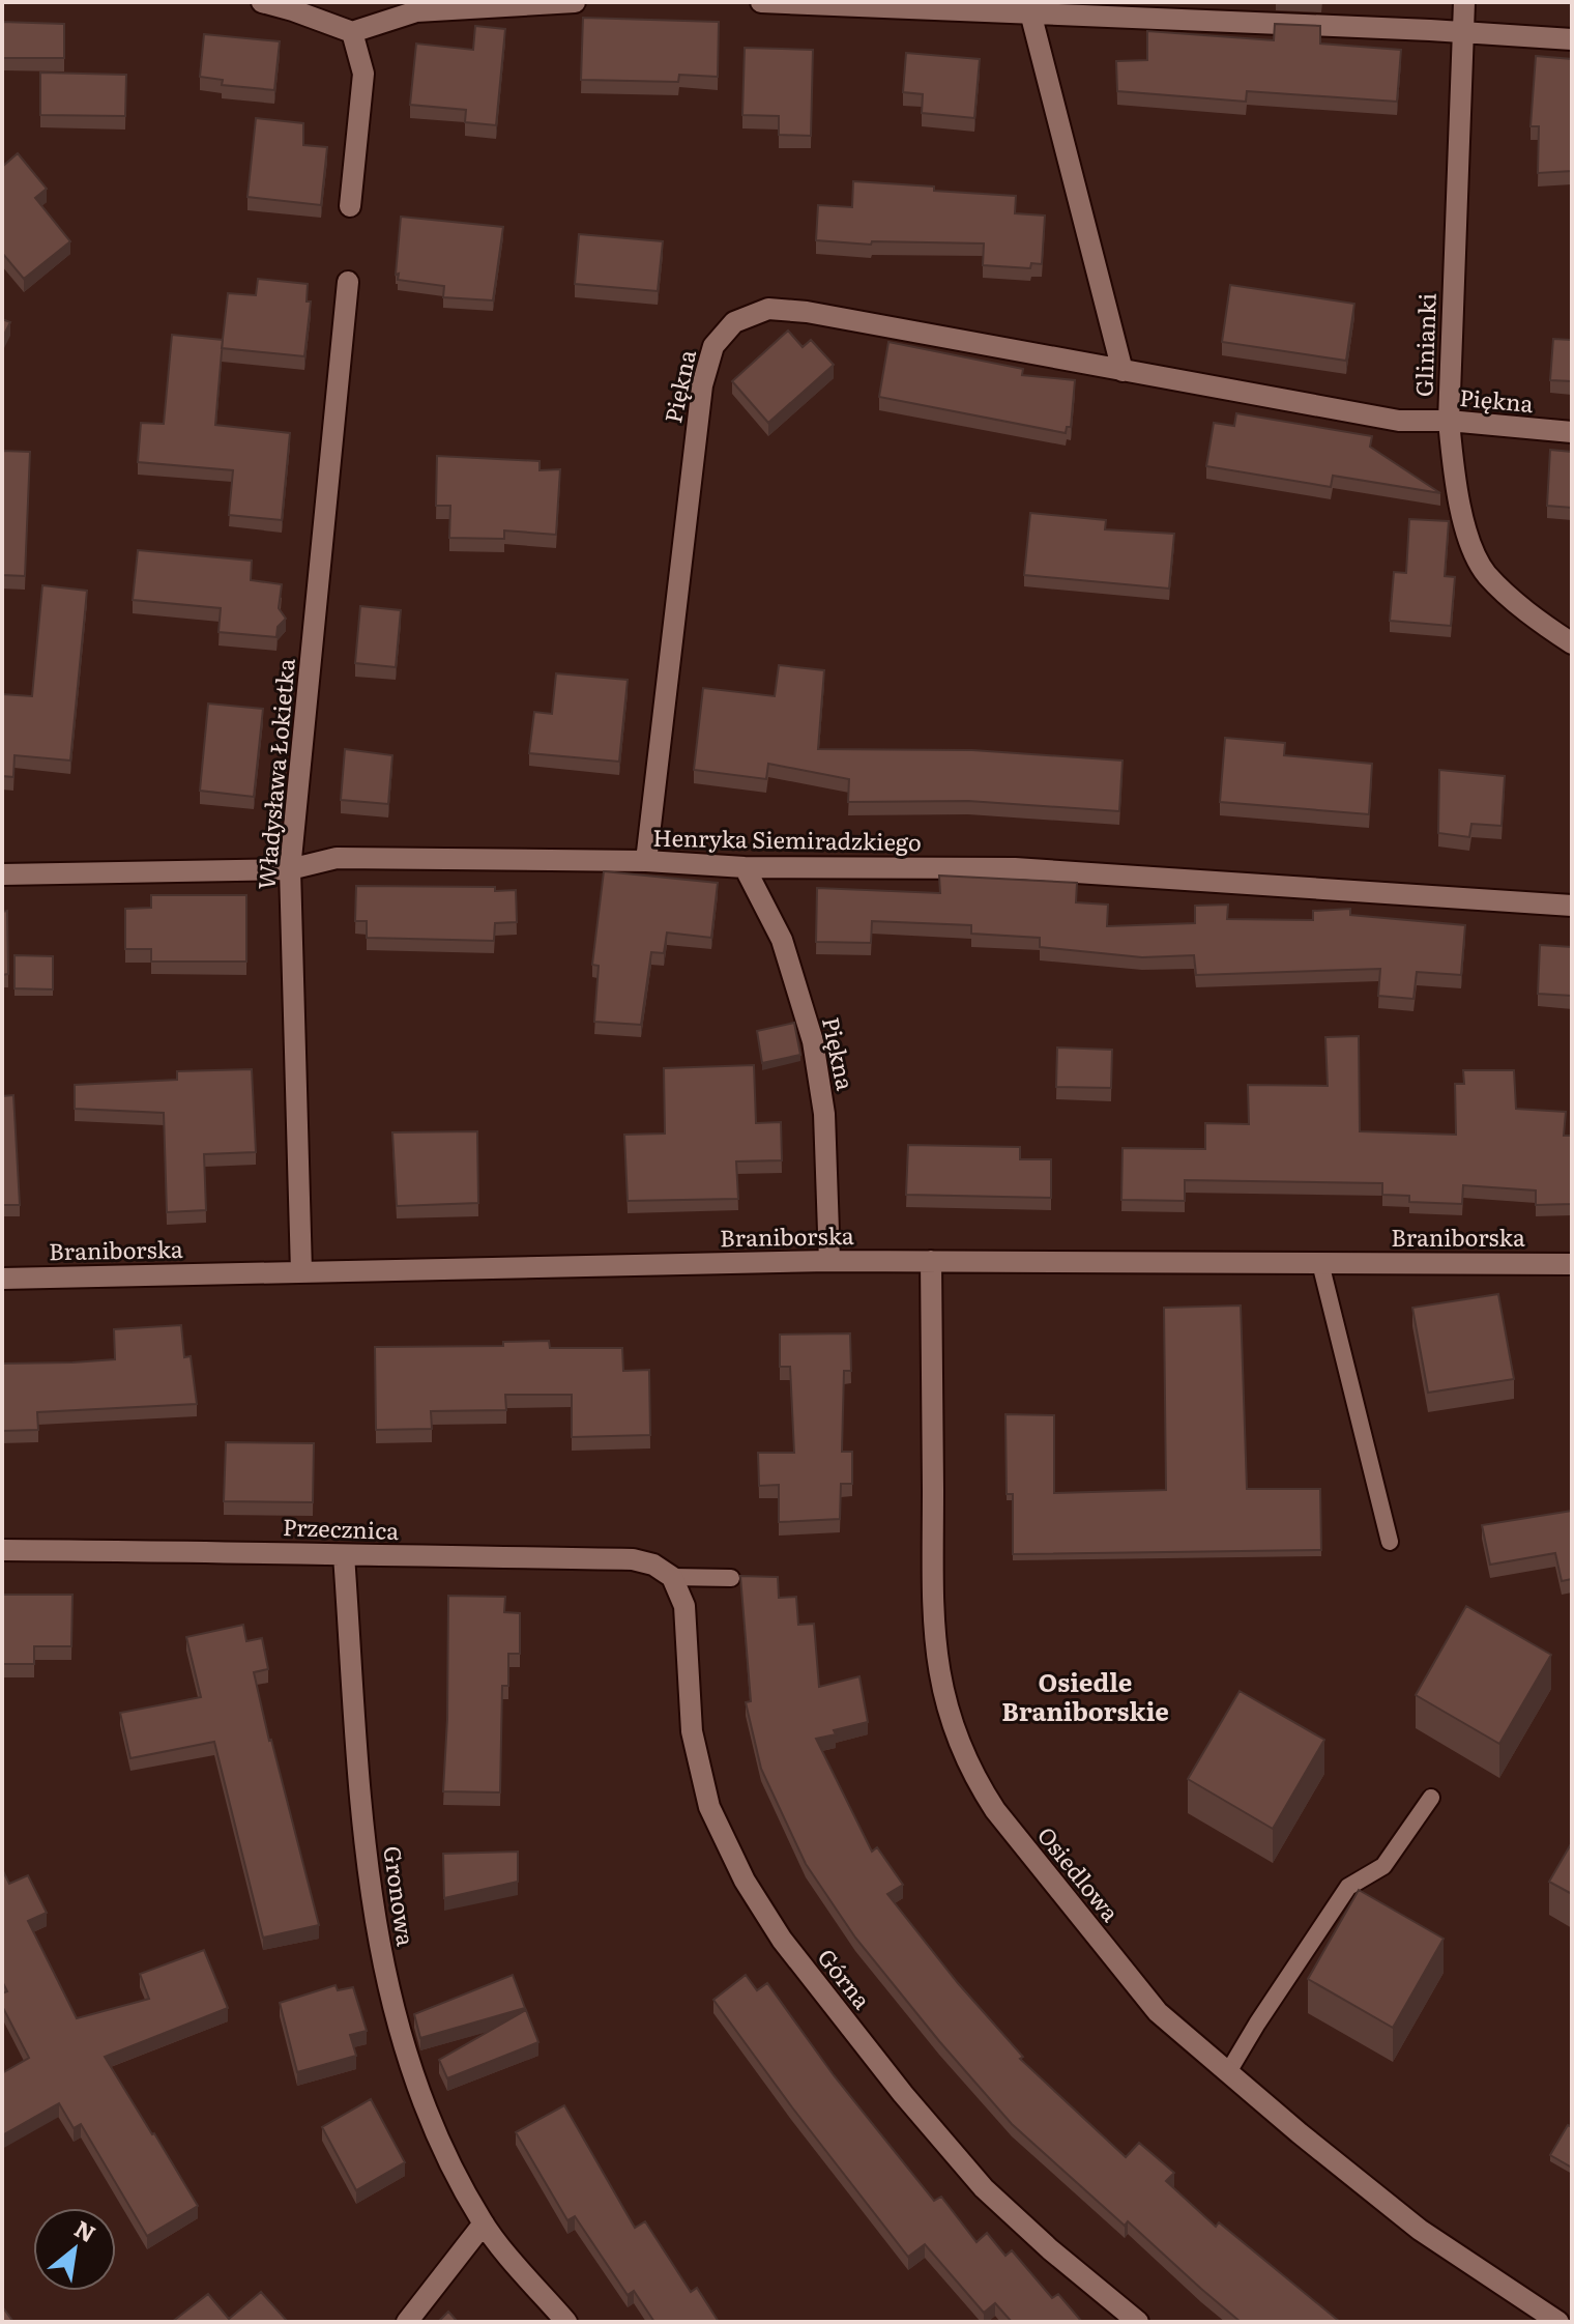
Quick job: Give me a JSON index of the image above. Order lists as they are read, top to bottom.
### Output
{
  "streets": {
    "street": [
      "Glinianki",
      "Piękna",
      "Władysława Łokietka",
      "Henryka Siemiradzkiego",
      "Braniborska",
      "Przecznica",
      "Osiedlowa",
      "Gronowa",
      "Górna"
    ]
  },
  "crossings": [
    ["Glinianki", "Piękna"],
    ["Piękna", "Henryka Siemiradzkiego"],
    ["Piękna", "Braniborska"],
    ["Władysława Łokietka", "Henryka Siemiradzkiego"],
    ["Władysława Łokietka", "Braniborska"],
    ["Braniborska", "Osiedlowa"],
    ["Przecznica", "Gronowa"],
    ["Przecznica", "Górna"]
  ],
  "districts": ["Osiedle Braniborskie"],
  "north": "top right"
}
